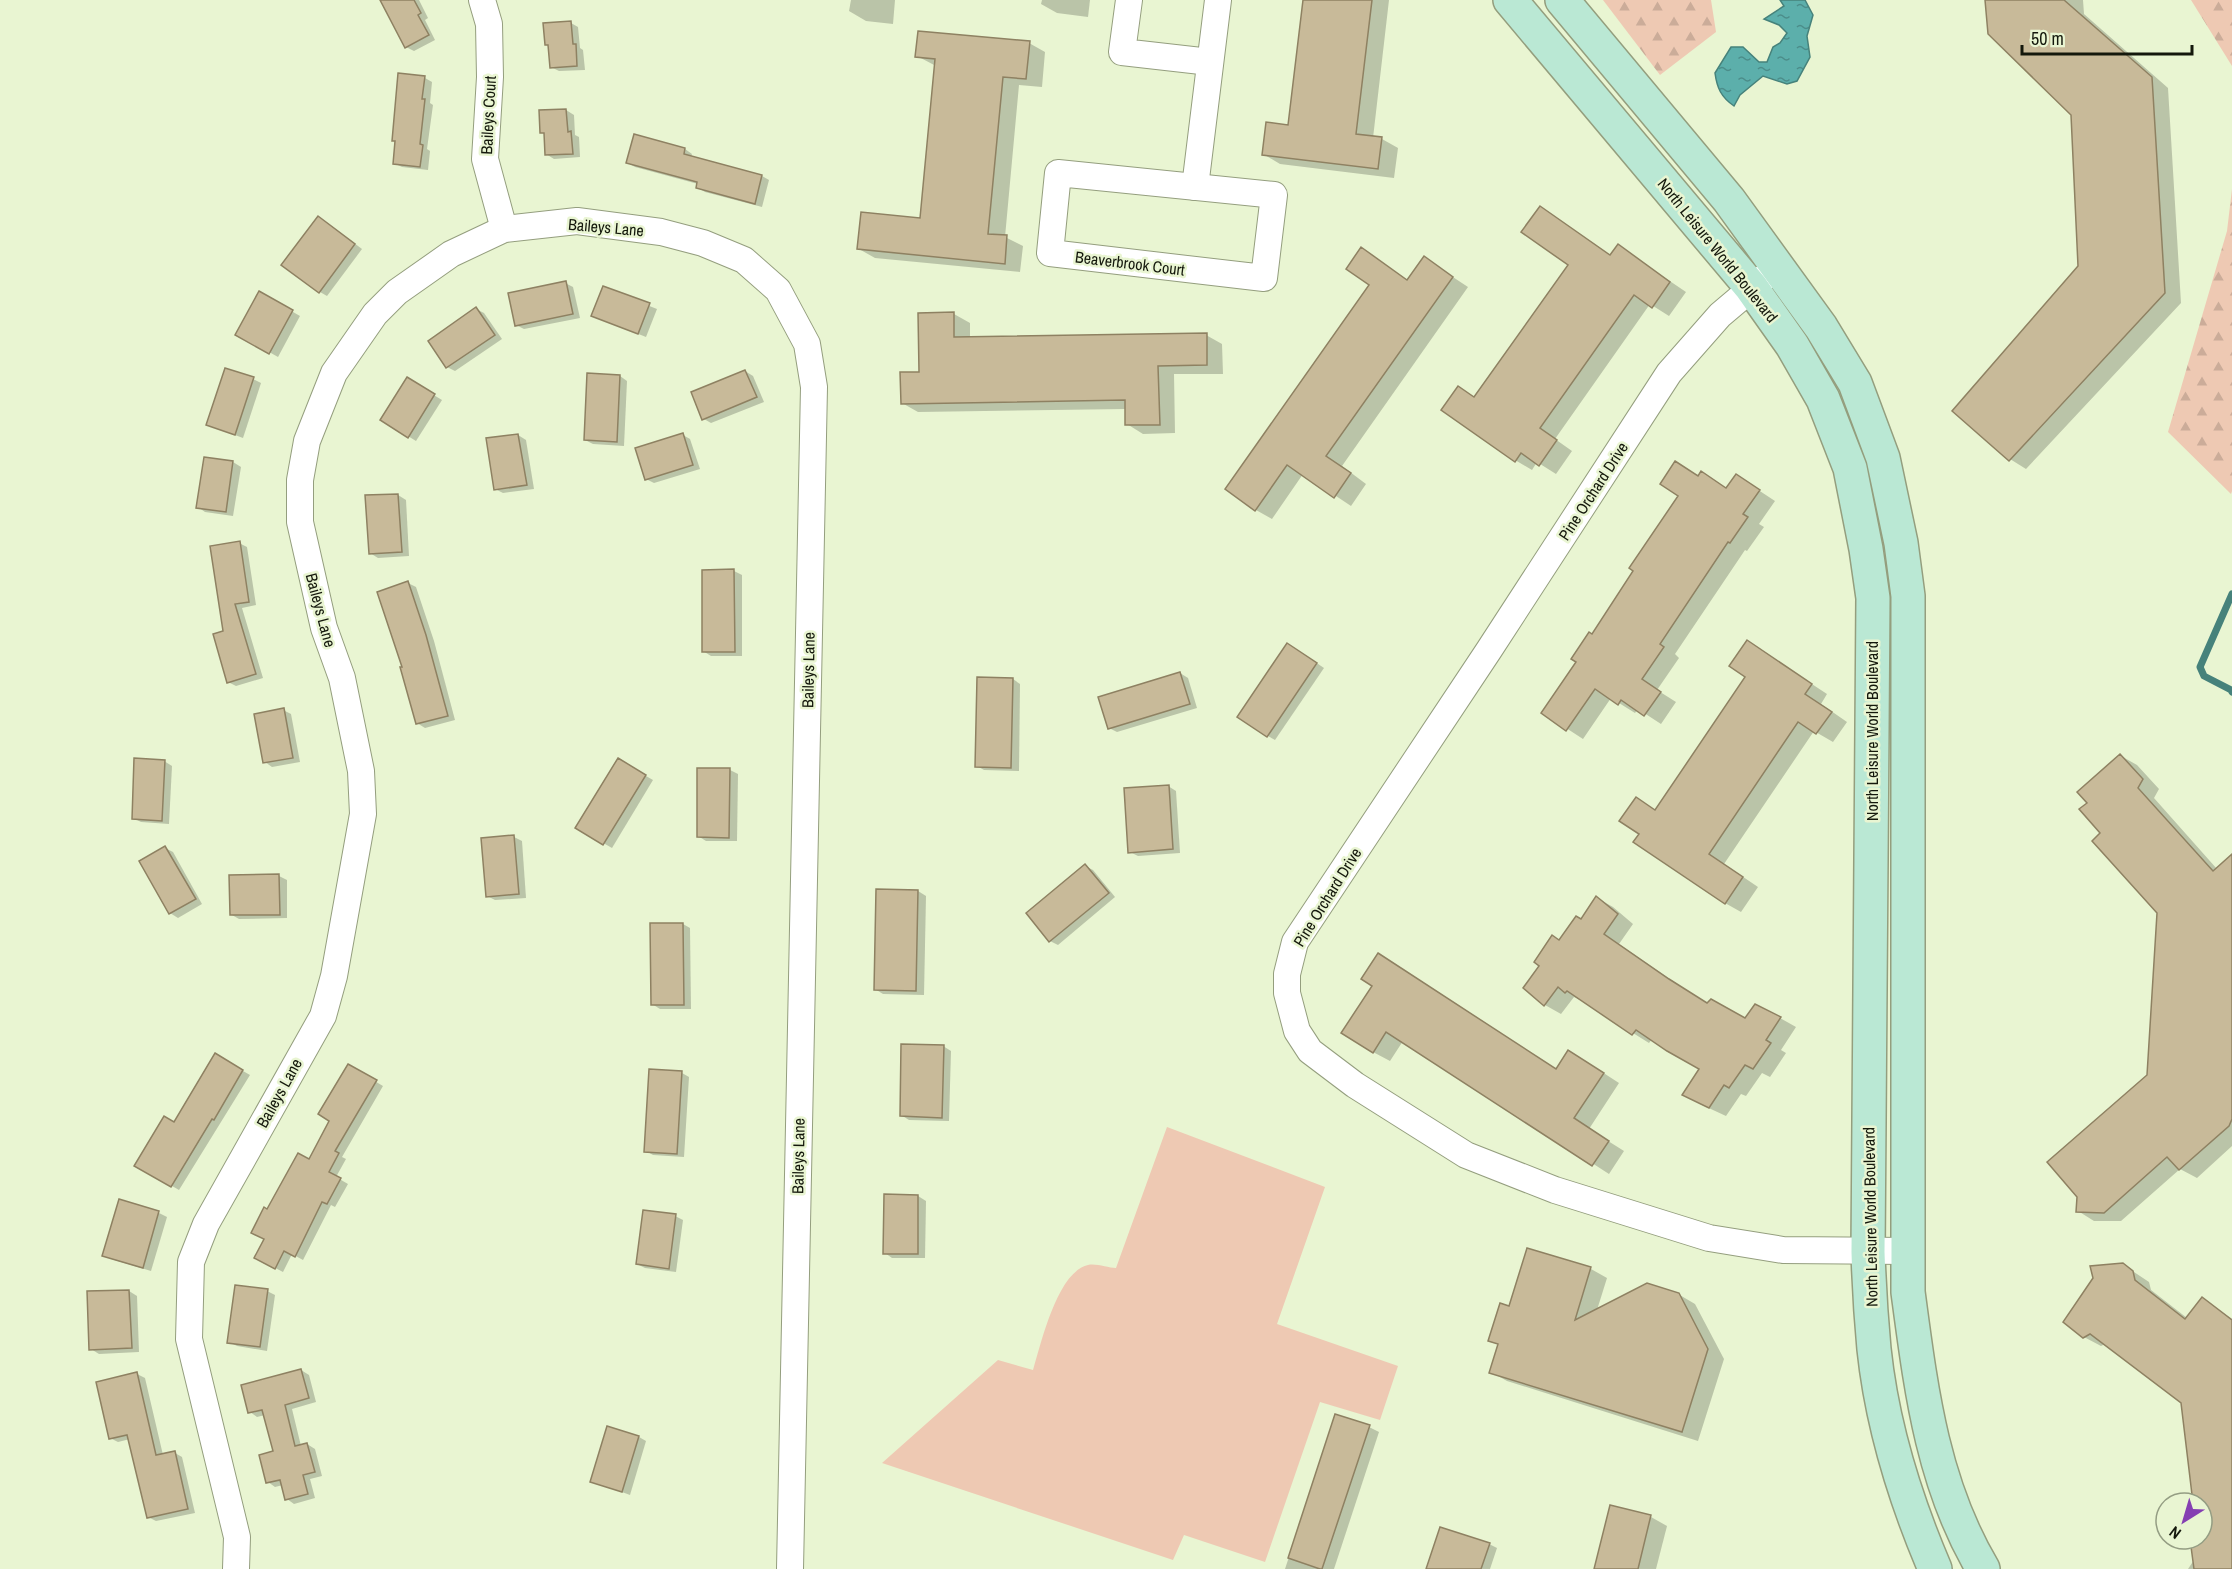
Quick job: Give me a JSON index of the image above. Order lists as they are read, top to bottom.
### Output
{
  "streets": {
    "street": [
      "Baileys Court",
      "Baileys Lane",
      "North Leisure World Boulevard",
      "Beaverbrook Court",
      "Pine Orchard Drive"
    ]
  },
  "crossings": [
    ["Baileys Court", "Baileys Lane"],
    ["North Leisure World Boulevard", "Pine Orchard Drive"]
  ],
  "scale_bar": "50 m",
  "north": "bottom left"
}
